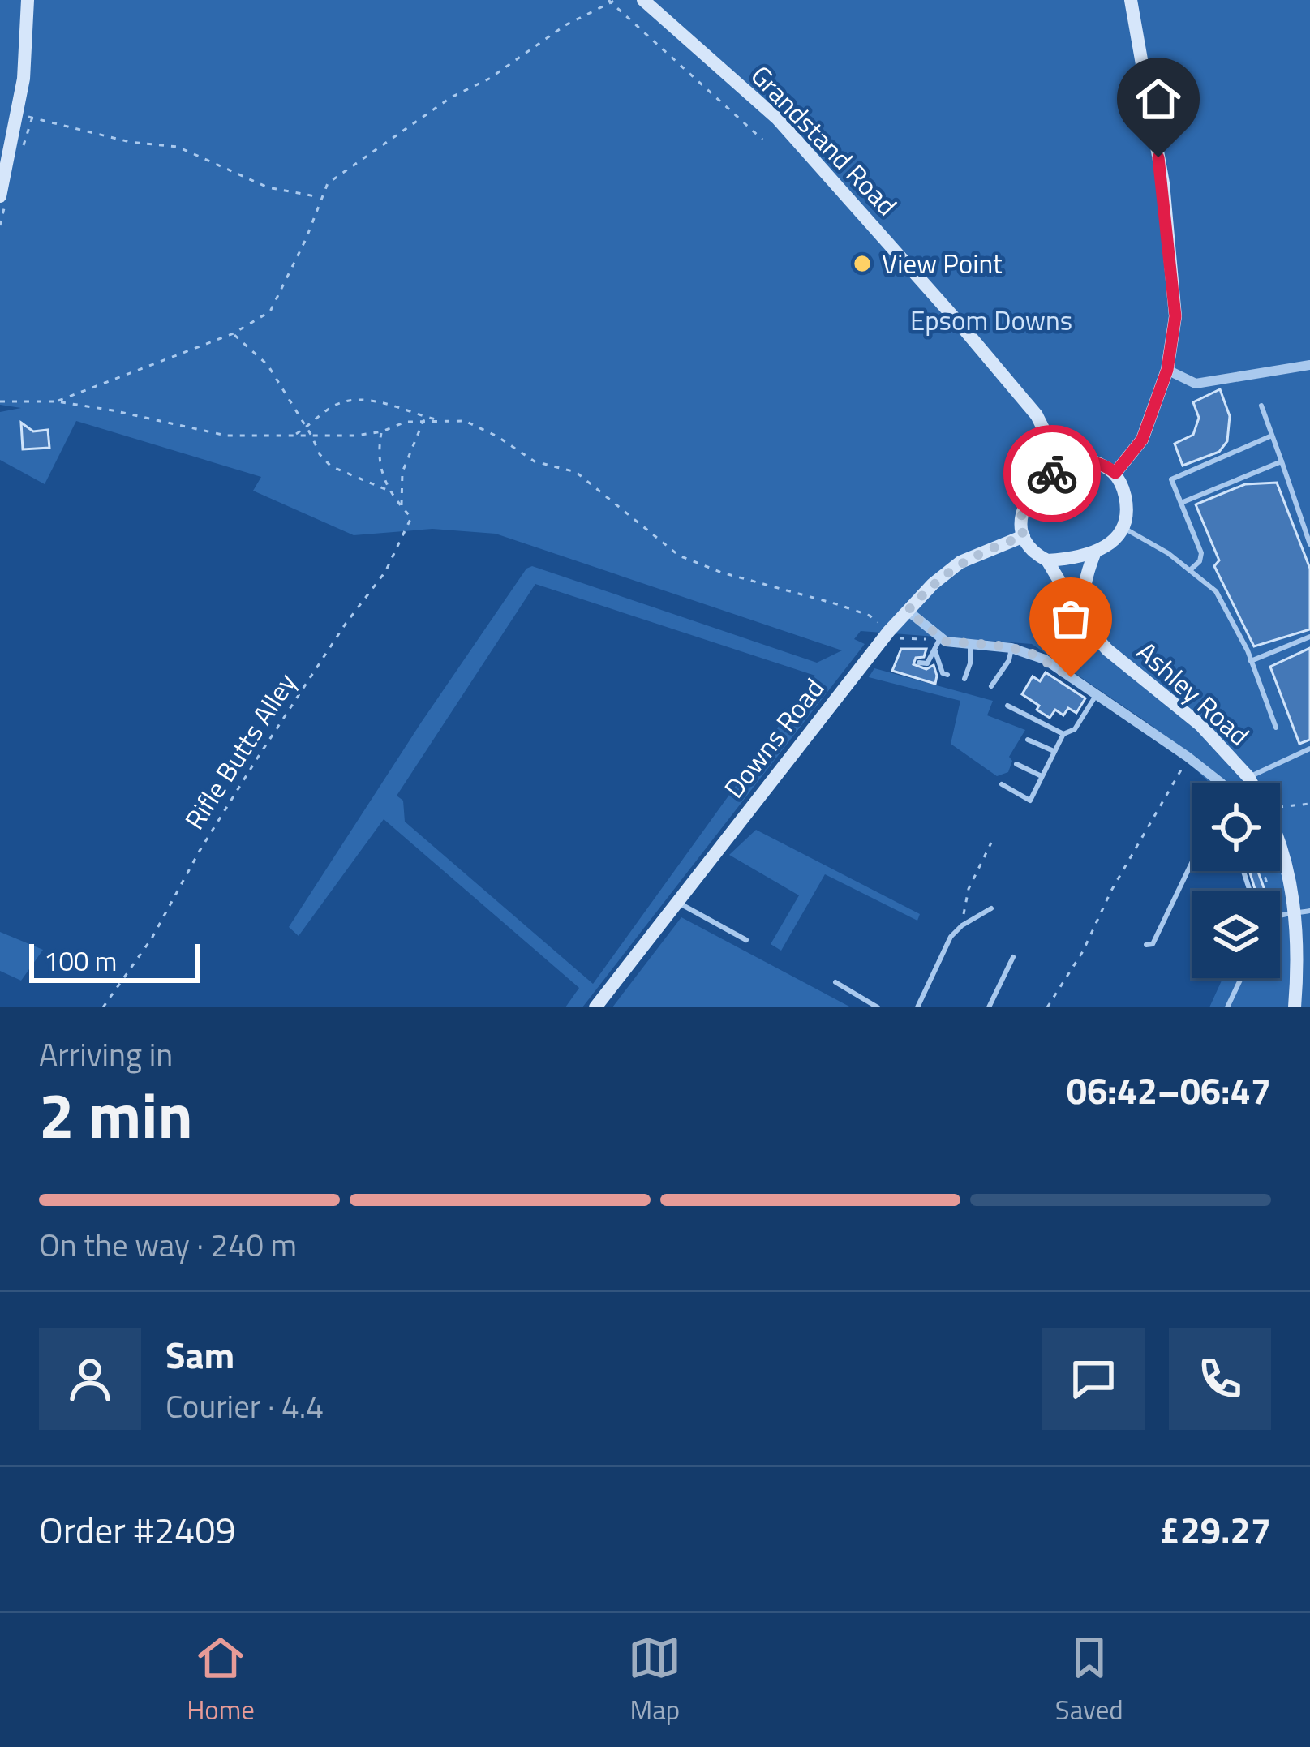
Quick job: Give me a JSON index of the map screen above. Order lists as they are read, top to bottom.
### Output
{
  "streets": {
    "main road": ["Grandstand Road", "Ashley Road", "Downs Road"],
    "path": ["Rifle Butts Alley"]
  },
  "crossings": [
    ["Grandstand Road", "Ashley Road"],
    ["Grandstand Road", "Downs Road"],
    ["Ashley Road", "Downs Road"]
  ],
  "parks": ["Epsom Downs"],
  "places": ["View Point"],
  "scale_bar": "100 m",
  "page": {
    "scale": "100 m",
    "heading": ["2 min", "Arriving in", "06:42–06:47"],
    "panel": [
      "Sam",
      "Courier · 4.4",
      "Order #2409",
      "£29.27"
    ],
    "bar": "On the way · 240 m",
    "tabs": ["Home", "Map", "Saved"]
  }
}
